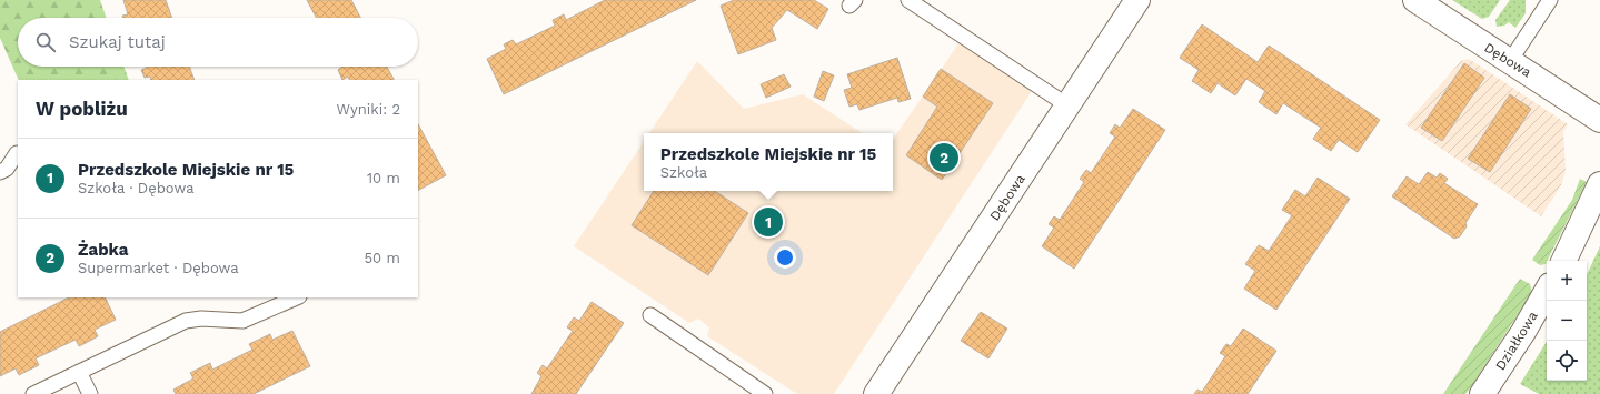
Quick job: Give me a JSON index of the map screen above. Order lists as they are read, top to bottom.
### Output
{
  "streets": {
    "street": ["Dębowa", "Działkowa"]
  },
  "page": {
    "search": "Szukaj tutaj",
    "heading": ["W pobliżu", "Wyniki: 2"],
    "popup": ["Przedszkole Miejskie nr 15", "Szkoła"],
    "list": [
      {
        "mark": "1",
        "name": "Przedszkole Miejskie nr 15",
        "note": "Szkoła · Dębowa",
        "value": "10 m"
      },
      {
        "mark": "2",
        "name": "Żabka",
        "note": "Supermarket · Dębowa",
        "value": "50 m"
      }
    ],
    "pins": ["2", "1"],
    "map_buttons": ["+", "−"]
  }
}
